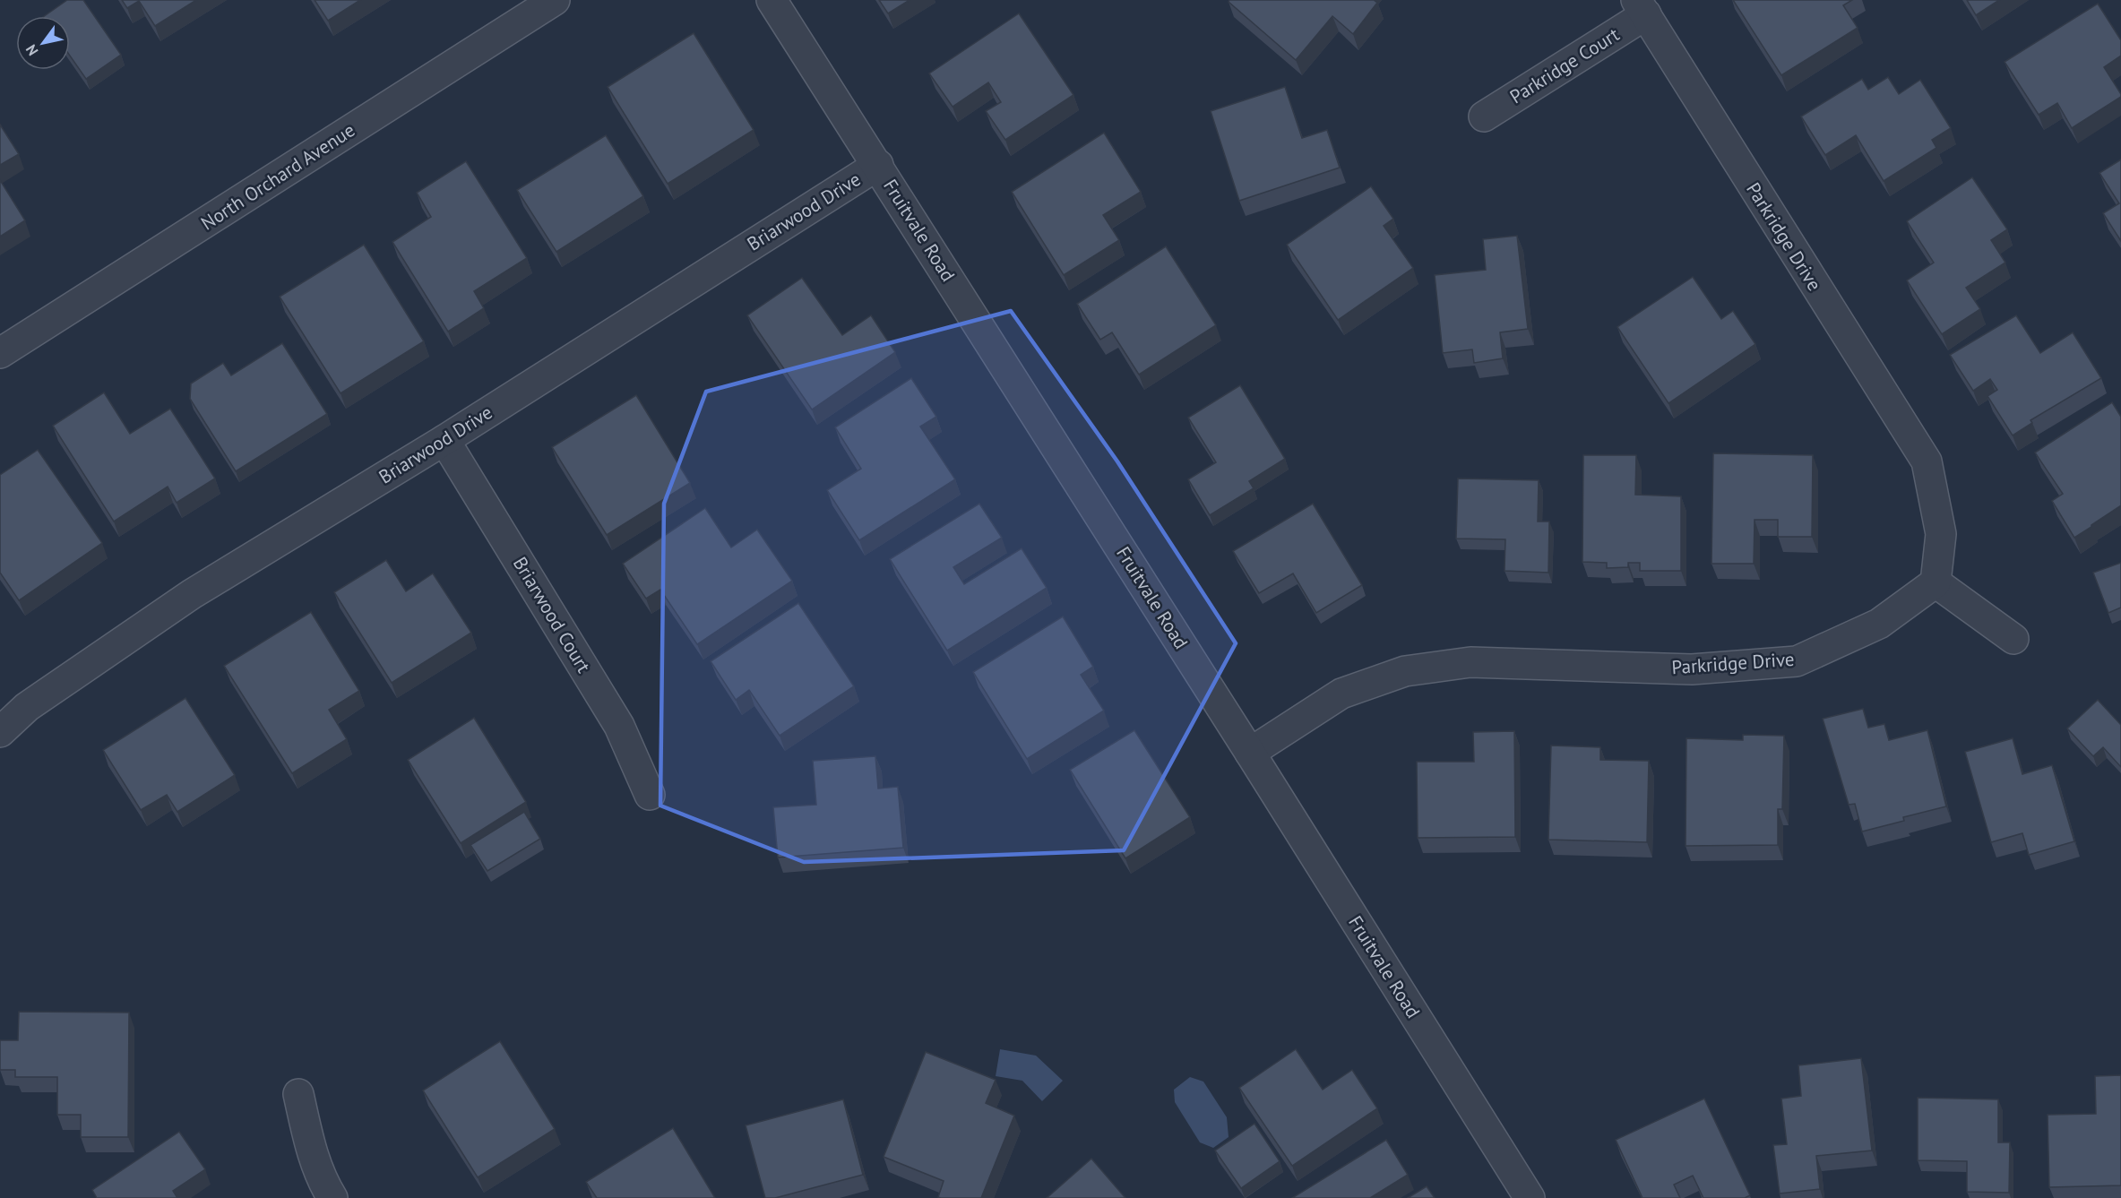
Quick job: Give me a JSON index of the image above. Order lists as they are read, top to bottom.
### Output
{
  "streets": {
    "street": [
      "Parkridge Court",
      "North Orchard Avenue",
      "Briarwood Drive",
      "Fruitvale Road",
      "Parkridge Drive",
      "Briarwood Court"
    ]
  },
  "crossings": [
    ["Parkridge Court", "Parkridge Drive"],
    ["Briarwood Drive", "Fruitvale Road"],
    ["Briarwood Drive", "Briarwood Court"],
    ["Fruitvale Road", "Parkridge Drive"]
  ],
  "north": "bottom left"
}
